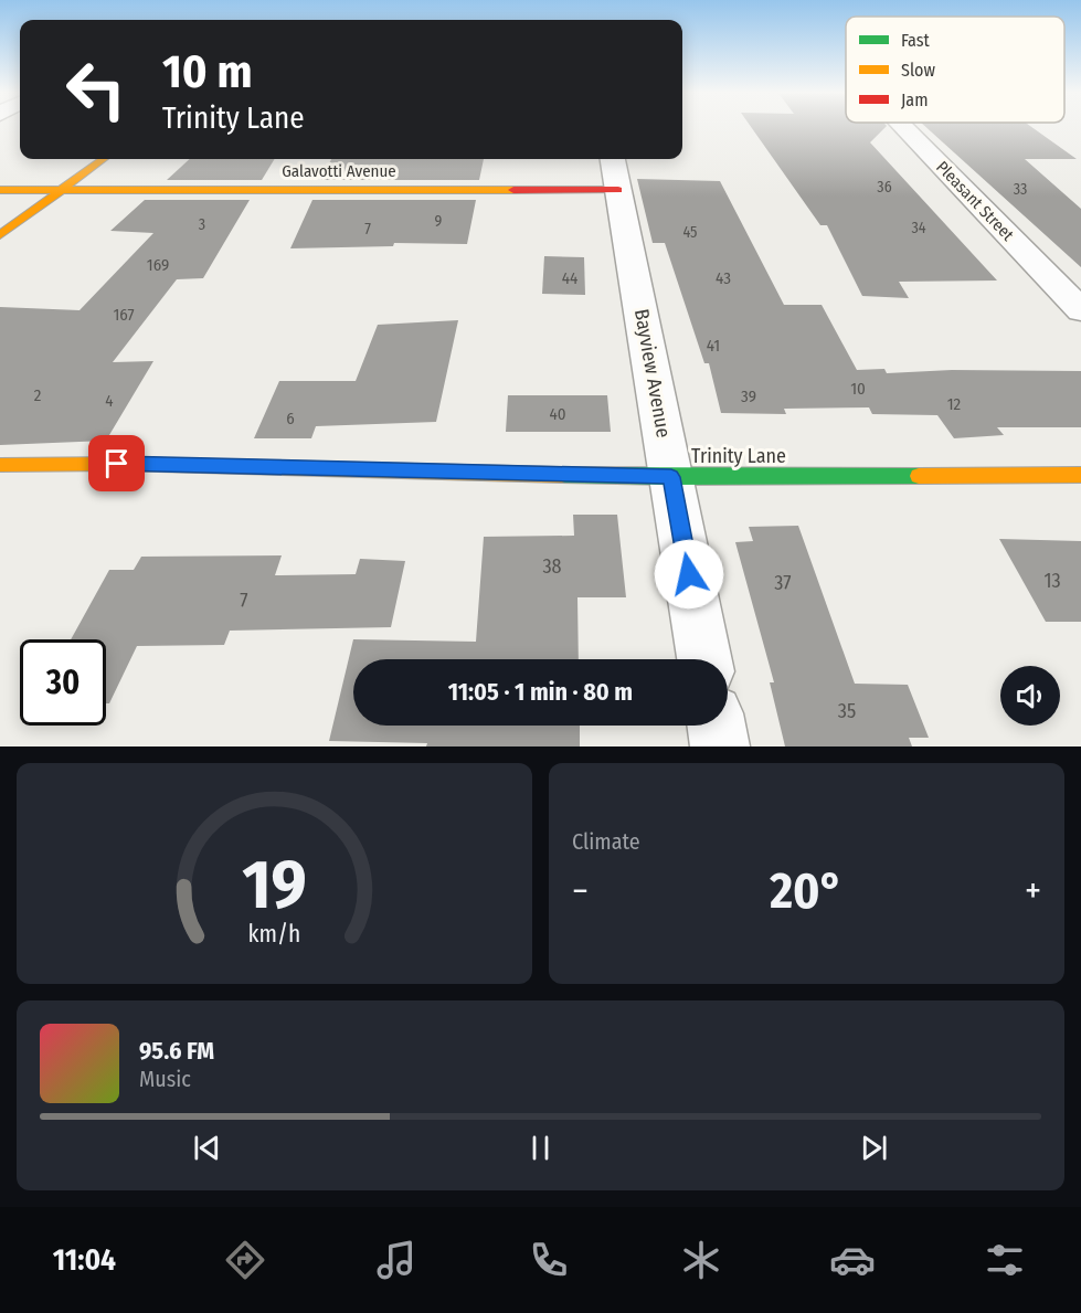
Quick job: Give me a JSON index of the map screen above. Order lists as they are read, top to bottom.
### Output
{
  "streets": {
    "street": [
      "Galavotti Avenue",
      "Pleasant Street",
      "Bayview Avenue",
      "Trinity Lane"
    ]
  },
  "crossings": [
    ["Galavotti Avenue", "Bayview Avenue"],
    ["Bayview Avenue", "Trinity Lane"]
  ],
  "house_numbers": [
    "36",
    "33",
    "9",
    "3",
    "34",
    "7",
    "45",
    "169",
    "44",
    "43",
    "167",
    "41",
    "10",
    "2",
    "39",
    "4",
    "12",
    "40",
    "6",
    "38",
    "13",
    "37",
    "7",
    "35"
  ],
  "legend": ["Fast", "Slow", "Jam"],
  "page": {
    "turn": ["10 m", "Trinity Lane"],
    "limit": "30",
    "trip": "11:05 · 1 min · 80 m",
    "tile": "Climate",
    "heat": ["−", "20°", "+"],
    "song": ["95.6 FM", "Music"],
    "tabs": "11:04",
    "gauge": ["19", "km/h"]
  }
}
